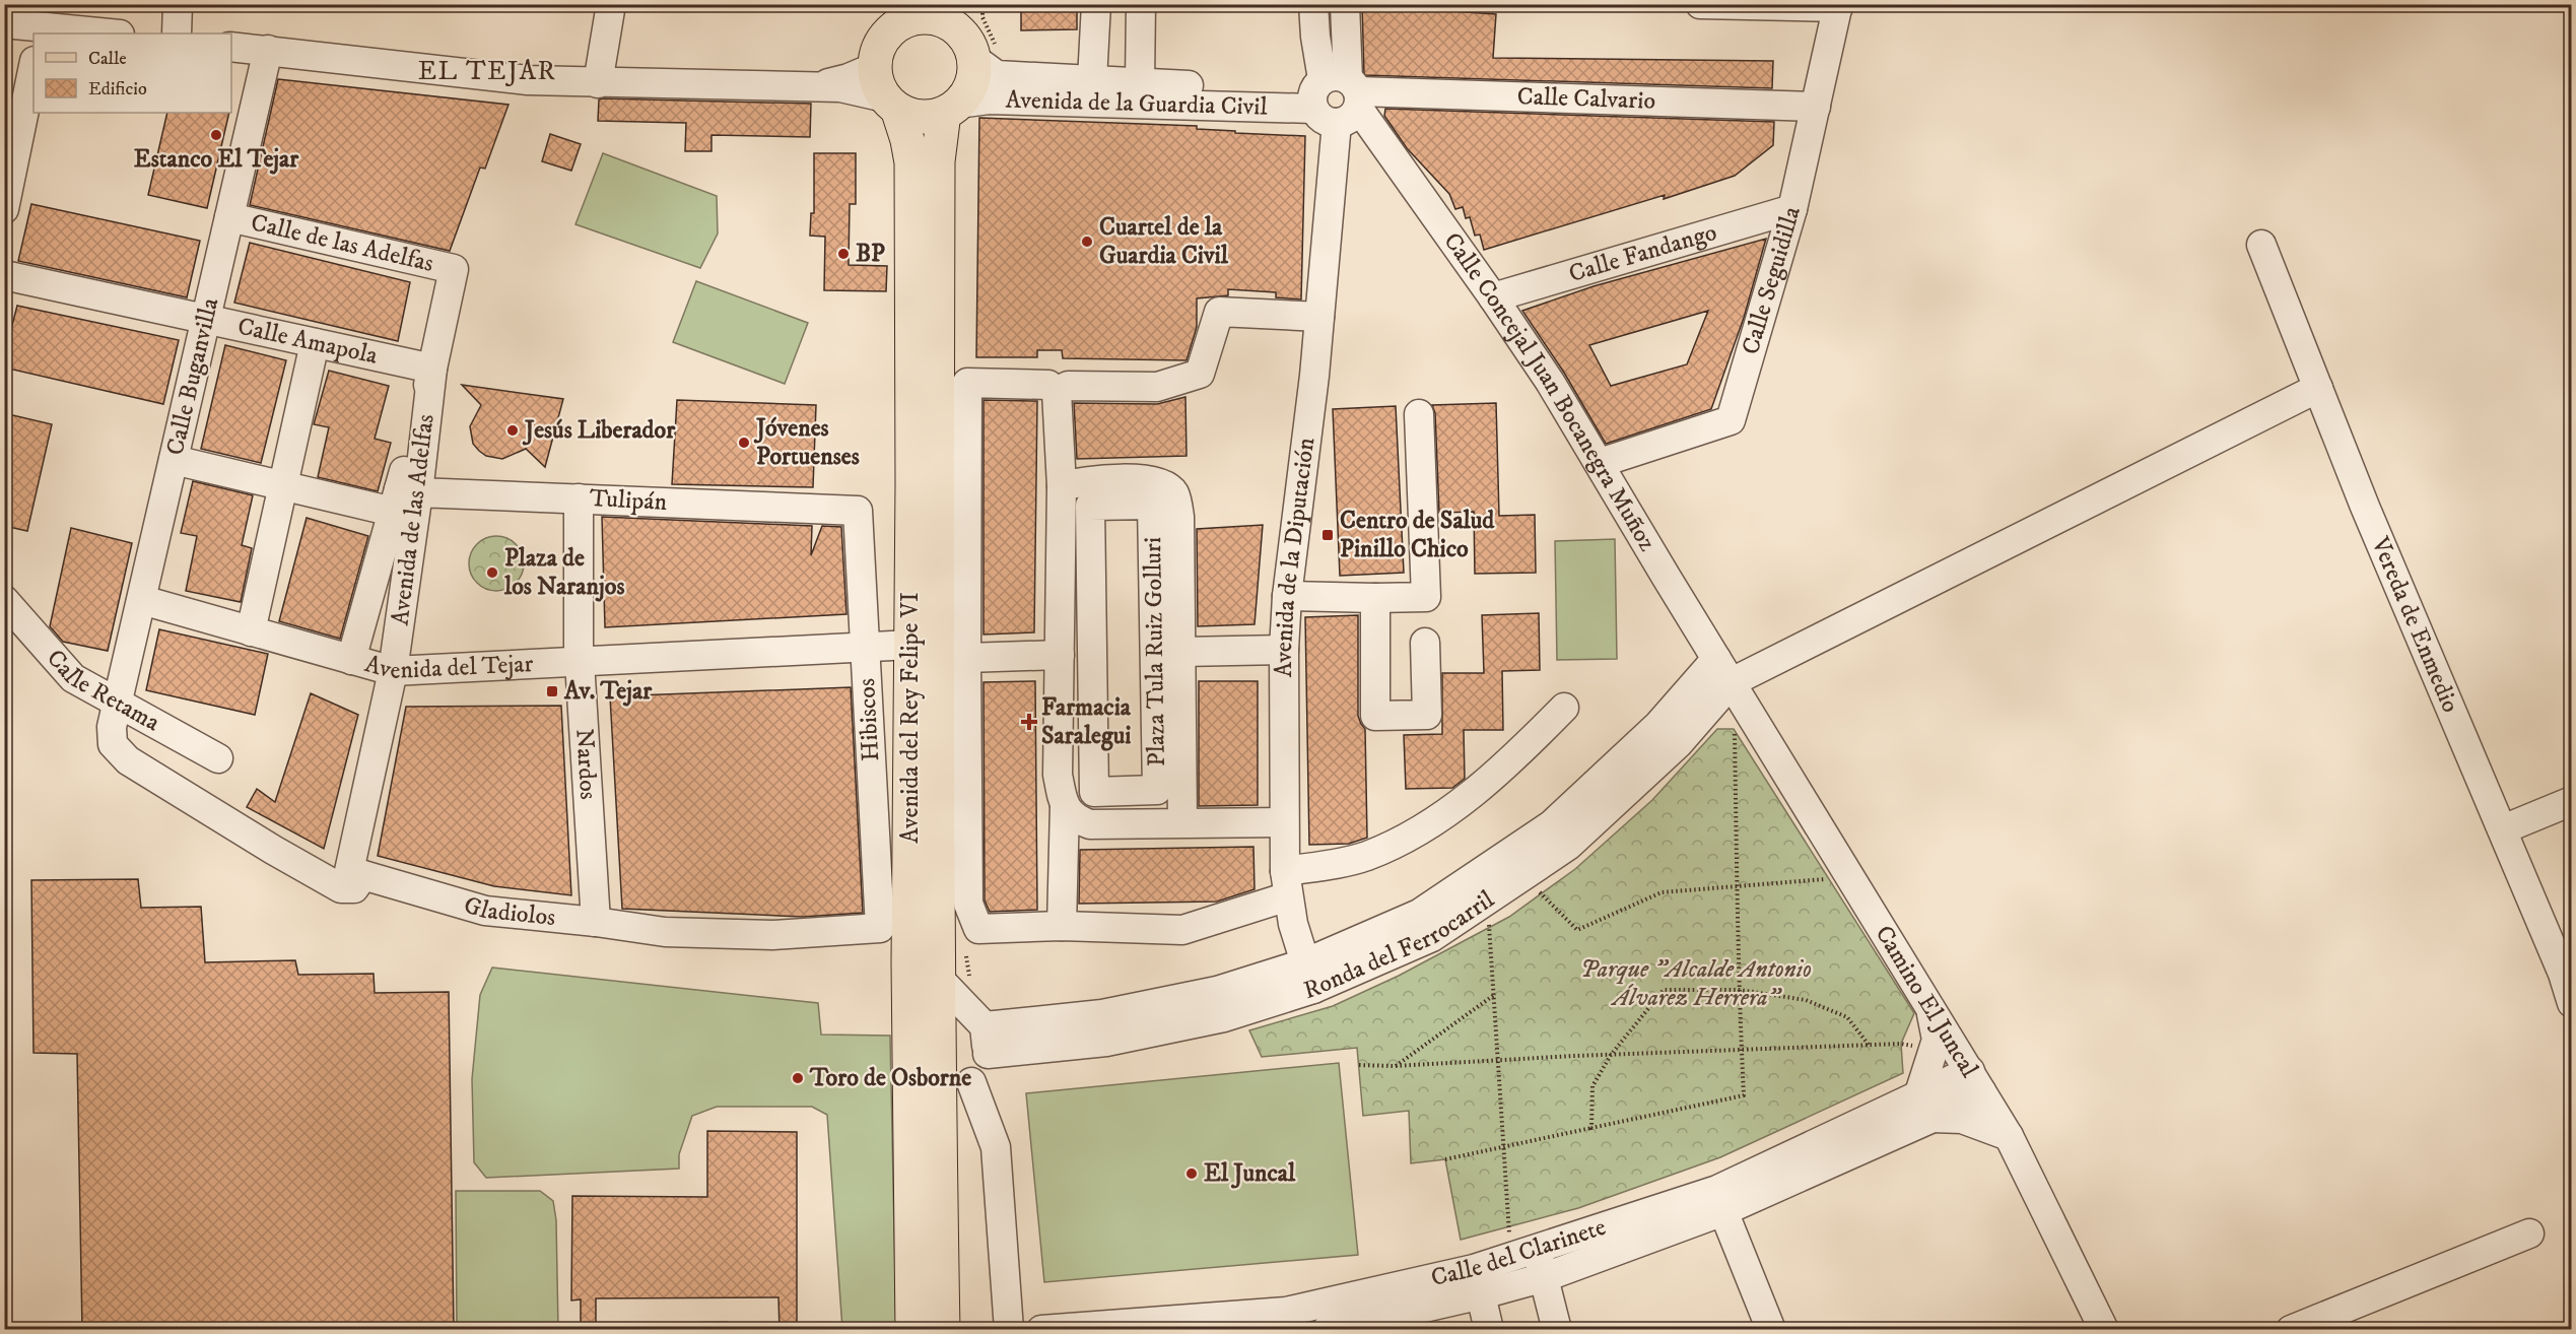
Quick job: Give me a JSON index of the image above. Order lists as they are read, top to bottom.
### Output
{
  "streets": {
    "main road": ["Avenida del Rey Felipe VI"],
    "street": [
      "Calle Calvario",
      "Avenida de la Guardia Civil",
      "Calle de las Adelfas",
      "Calle Fandango",
      "Calle Seguidilla",
      "Calle Amapola",
      "Calle Buganvilla",
      "Calle Concejal Juan Bocanegra Muñoz",
      "Tulipán",
      "Avenida de las Adelfas",
      "Avenida de la Diputación",
      "Vereda de Enmedio",
      "Plaza Tula Ruiz Golluri",
      "Avenida del Tejar",
      "Calle Retama",
      "Hibiscos",
      "Nardos",
      "Gladiolos",
      "Ronda del Ferrocarril",
      "Camino El Juncal",
      "Calle del Clarinete"
    ]
  },
  "crossings": [
    ["Calle Calvario", "Avenida de la Guardia Civil"],
    ["Calle Calvario", "Calle Seguidilla"],
    ["Calle Calvario", "Calle Concejal Juan Bocanegra Muñoz"],
    ["Calle Calvario", "Avenida de la Diputación"],
    ["Avenida de la Guardia Civil", "Calle Concejal Juan Bocanegra Muñoz"],
    ["Avenida de la Guardia Civil", "Avenida de la Diputación"],
    ["Avenida de la Guardia Civil", "Avenida del Rey Felipe VI"],
    ["Calle de las Adelfas", "Calle Buganvilla"],
    ["Calle de las Adelfas", "Avenida de las Adelfas"],
    ["Calle Fandango", "Calle Seguidilla"],
    ["Calle Fandango", "Calle Concejal Juan Bocanegra Muñoz"],
    ["Calle Seguidilla", "Calle Concejal Juan Bocanegra Muñoz"],
    ["Calle Amapola", "Calle Buganvilla"],
    ["Calle Amapola", "Avenida de las Adelfas"],
    ["Calle Buganvilla", "Avenida del Tejar"],
    ["Calle Buganvilla", "Calle Retama"],
    ["Calle Buganvilla", "Gladiolos"],
    ["Calle Concejal Juan Bocanegra Muñoz", "Avenida de la Diputación"],
    ["Calle Concejal Juan Bocanegra Muñoz", "Ronda del Ferrocarril"],
    ["Calle Concejal Juan Bocanegra Muñoz", "Camino El Juncal"],
    ["Tulipán", "Avenida de las Adelfas"],
    ["Tulipán", "Hibiscos"],
    ["Tulipán", "Nardos"],
    ["Avenida de las Adelfas", "Avenida del Tejar"],
    ["Avenida de la Diputación", "Ronda del Ferrocarril"],
    ["Avenida del Tejar", "Avenida del Rey Felipe VI"],
    ["Avenida del Tejar", "Hibiscos"],
    ["Avenida del Tejar", "Nardos"],
    ["Hibiscos", "Gladiolos"],
    ["Nardos", "Gladiolos"],
    ["Ronda del Ferrocarril", "Camino El Juncal"],
    ["Camino El Juncal", "Calle del Clarinete"]
  ],
  "districts": ["EL TEJAR"],
  "parks": ["Parque \"Alcalde Antonio Álvarez Herrera\""],
  "places": {
    "other": [
      "Estanco El Tejar",
      "Cuartel de la Guardia Civil",
      "BP",
      "Jesús Liberador",
      "Jóvenes Portuenses",
      "Plaza de los Naranjos",
      "Toro de Osborne",
      "El Juncal"
    ],
    "transit": ["Centro de Salud Pinillo Chico", "Av. Tejar"],
    "health": ["Farmacia Saralegui"]
  },
  "legend": ["Calle", "Edificio"]
}
